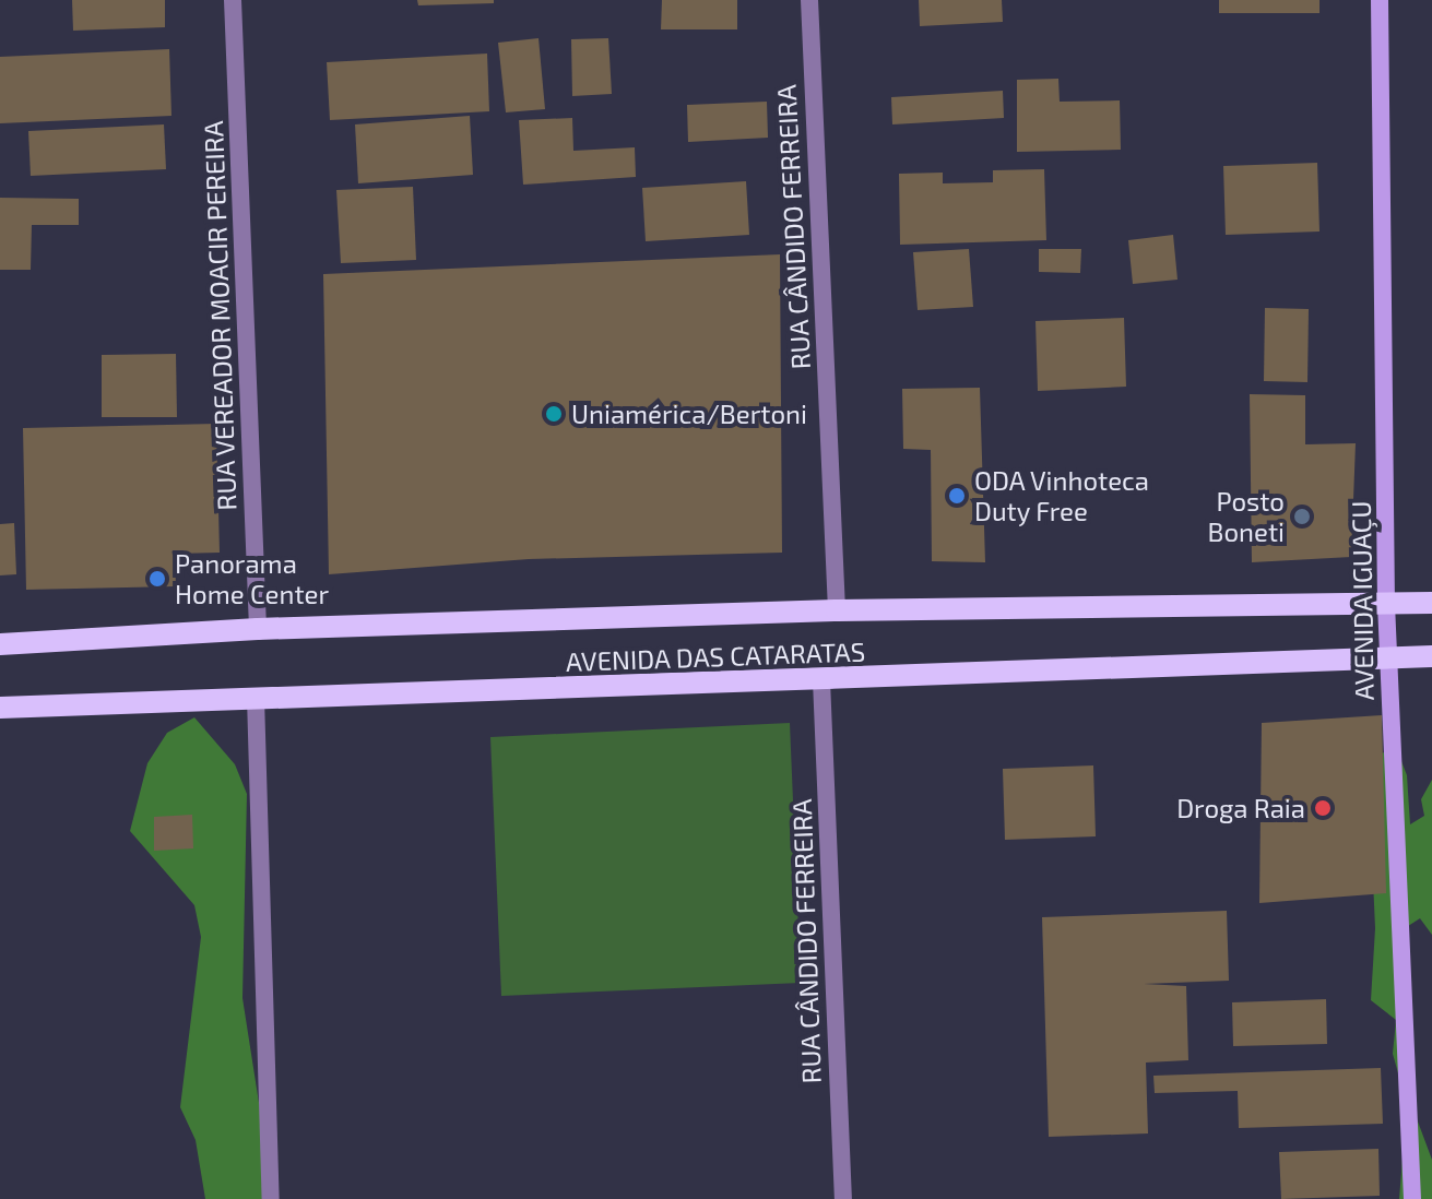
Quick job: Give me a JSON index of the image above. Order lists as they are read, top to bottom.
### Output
{
  "streets": {
    "main road": ["AVENIDA DAS CATARATAS"],
    "street": ["RUA CÂNDIDO FERREIRA", "RUA VEREADOR MOACIR PEREIRA", "AVENIDA IGUAÇU"]
  },
  "crossings": [
    ["RUA CÂNDIDO FERREIRA", "AVENIDA DAS CATARATAS"],
    ["RUA VEREADOR MOACIR PEREIRA", "AVENIDA DAS CATARATAS"],
    ["AVENIDA IGUAÇU", "AVENIDA DAS CATARATAS"]
  ],
  "places": [
    "Uniamérica/Bertoni",
    "ODA Vinhoteca Duty Free",
    "Posto Boneti",
    "Panorama Home Center",
    "Droga Raia"
  ]
}
